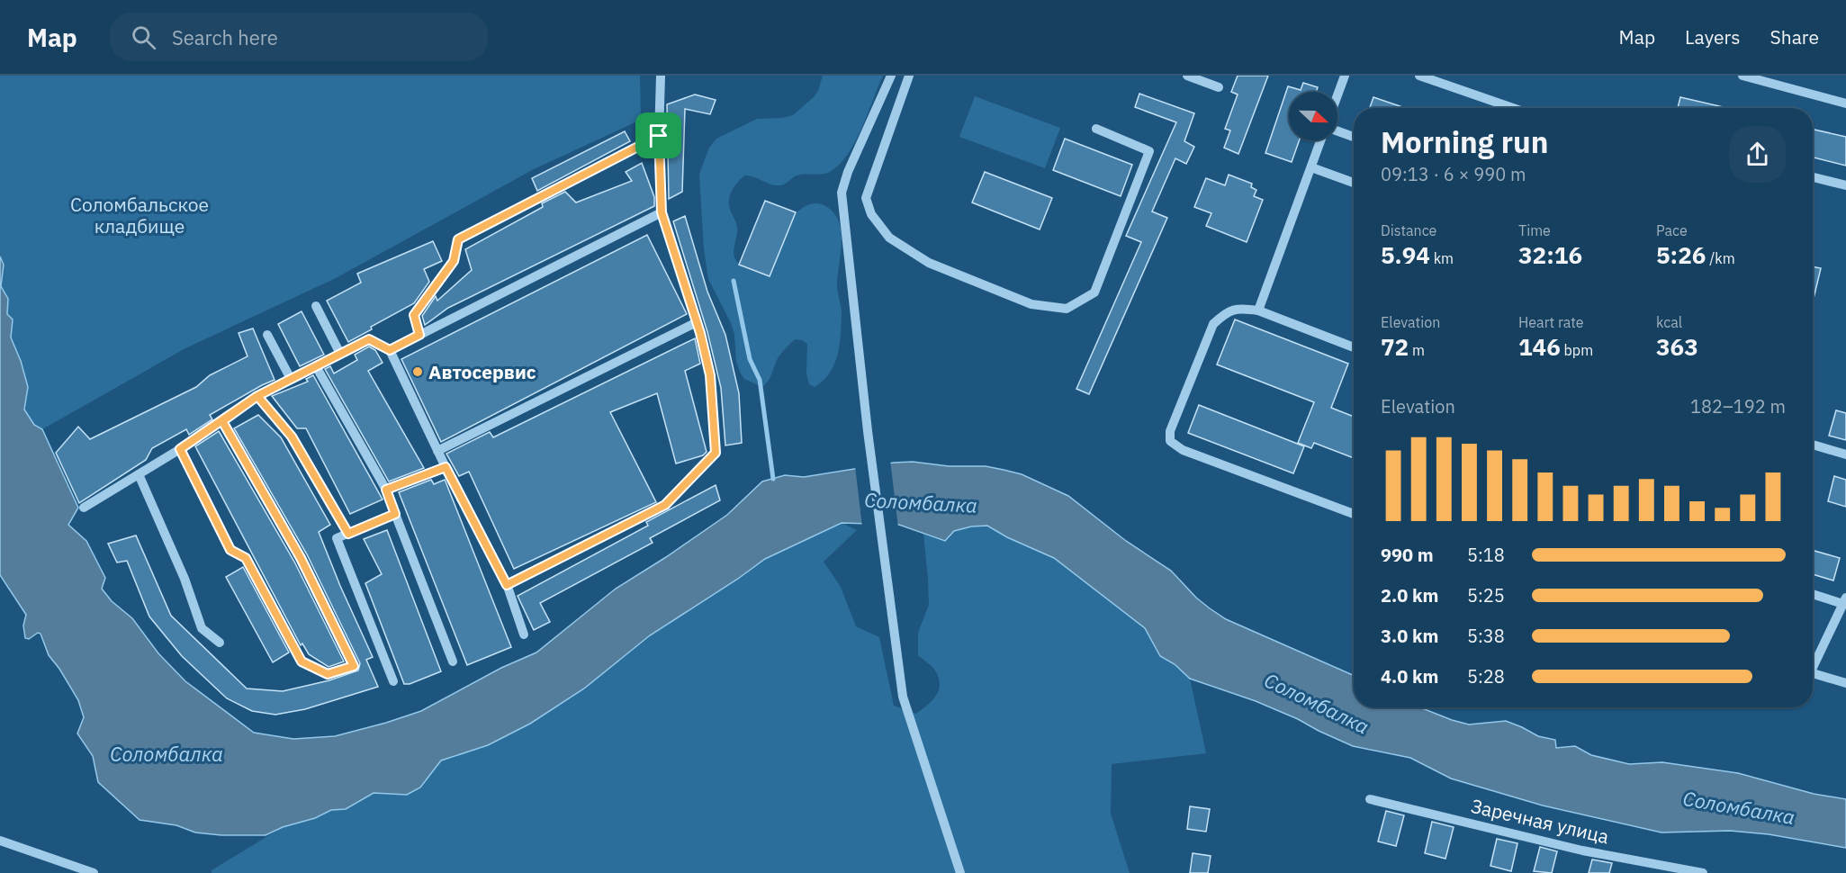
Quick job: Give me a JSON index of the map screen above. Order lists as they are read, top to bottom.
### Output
{
  "streets": {
    "street": ["Заречная улица"]
  },
  "water": ["Соломбалка"],
  "parks": ["Соломбальское кладбище"],
  "places": ["Автосервис"],
  "north": "right",
  "page": {
    "header": "Map",
    "search": "Search here",
    "nav": ["Map", "Layers", "Share"],
    "heading": ["Morning run", "09:13 · 6 × 990 m"],
    "stats": [
      ["Distance", "5.94 km"],
      ["Time", "32:16"],
      ["Pace", "5:26 /km"],
      ["Elevation", "72 m"],
      ["Heart rate", "146 bpm"],
      ["kcal", "363"]
    ],
    "chart": ["Elevation", "182–192 m"],
    "list": [
      {
        "name": "990 m",
        "note": "5:18"
      },
      {
        "name": "2.0 km",
        "note": "5:25"
      },
      {
        "name": "3.0 km",
        "note": "5:38"
      },
      {
        "name": "4.0 km",
        "note": "5:28"
      }
    ]
  }
}
